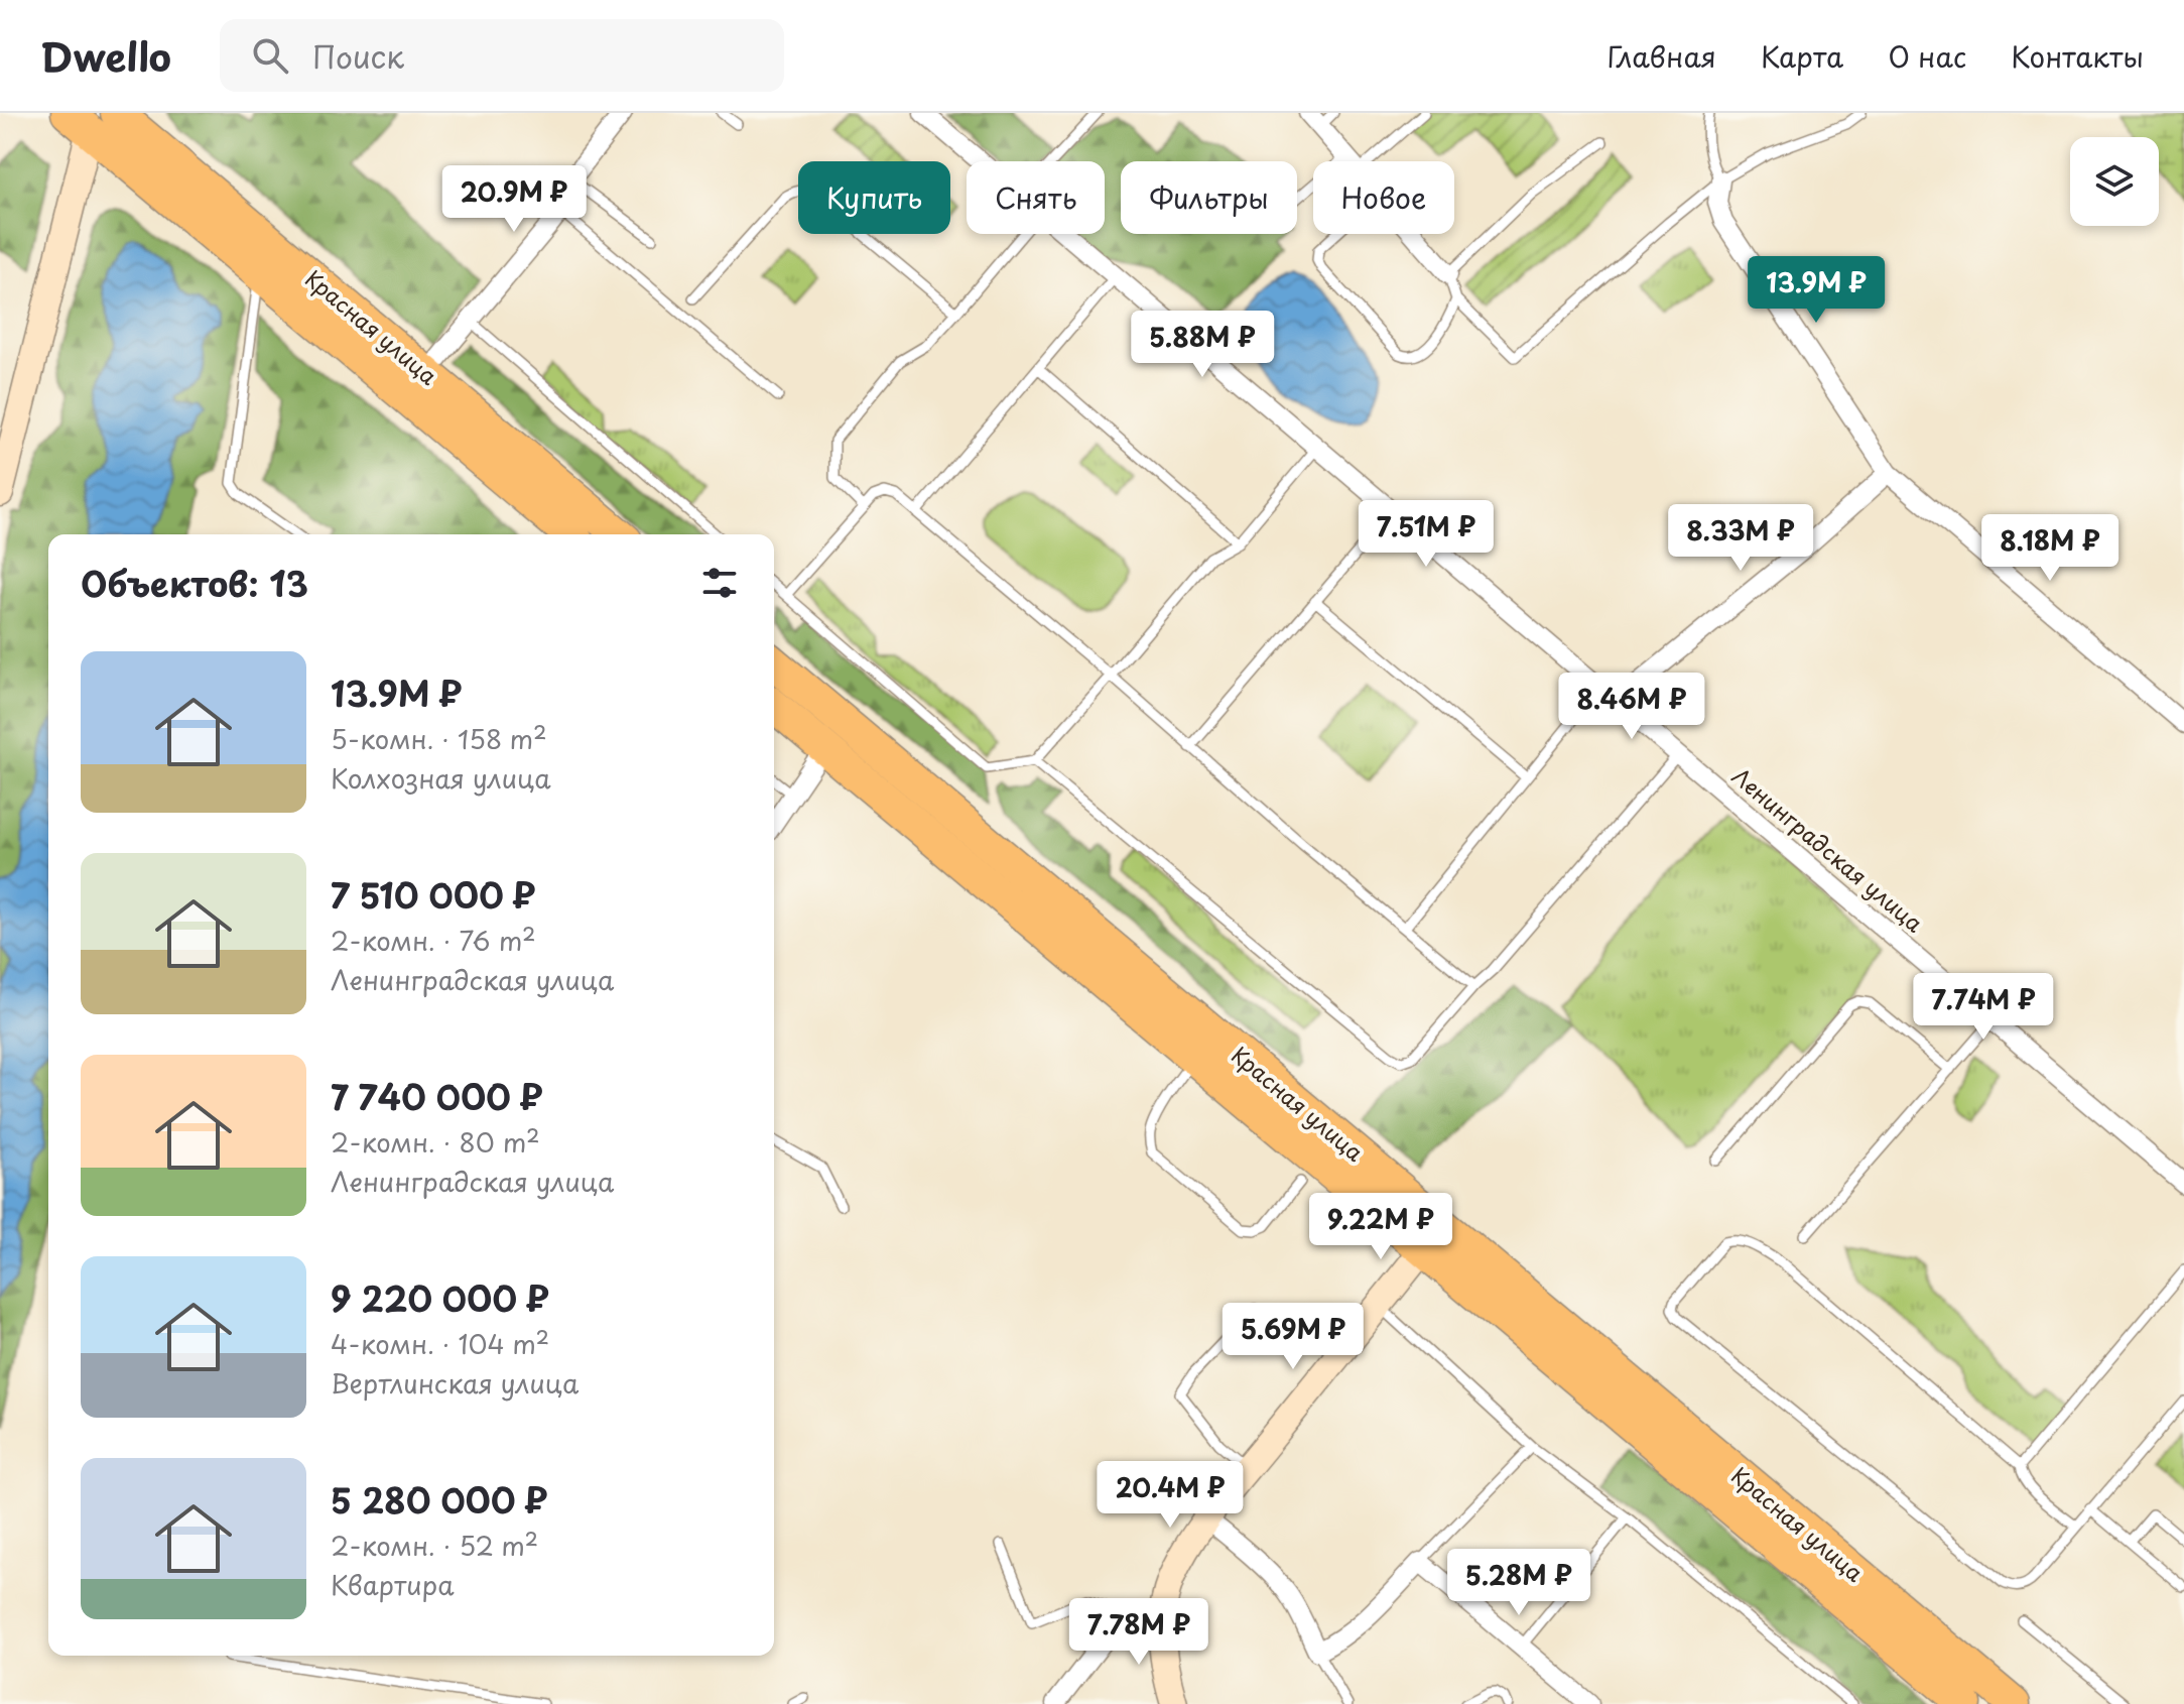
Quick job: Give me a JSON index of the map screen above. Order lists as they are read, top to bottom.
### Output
{
  "streets": {
    "highway": ["Красная улица"],
    "street": ["Ленинградская улица"]
  },
  "page": {
    "header": "Dwello",
    "search": "Поиск",
    "nav": [
      "Главная",
      "Карта",
      "О нас",
      "Контакты"
    ],
    "chip": [
      "Купить",
      "Снять",
      "Фильтры",
      "Новое"
    ],
    "price": [
      "20.9M ₽",
      "13.9M ₽",
      "5.88M ₽",
      "7.51M ₽",
      "8.33M ₽",
      "8.18M ₽",
      "8.46M ₽",
      "7.74M ₽",
      "9.22M ₽",
      "5.69M ₽",
      "20.4M ₽",
      "5.28M ₽",
      "7.78M ₽"
    ],
    "heading": "Объектов: 13",
    "list": [
      {
        "name": "13.9M ₽",
        "note": "5-комн. · 158 m² · Колхозная улица"
      },
      {
        "name": "7 510 000 ₽",
        "note": "2-комн. · 76 m² · Ленинградская улица"
      },
      {
        "name": "7 740 000 ₽",
        "note": "2-комн. · 80 m² · Ленинградская улица"
      },
      {
        "name": "9 220 000 ₽",
        "note": "4-комн. · 104 m² · Вертлинская улица"
      },
      {
        "name": "5 280 000 ₽",
        "note": "2-комн. · 52 m² · Квартира"
      }
    ]
  }
}
